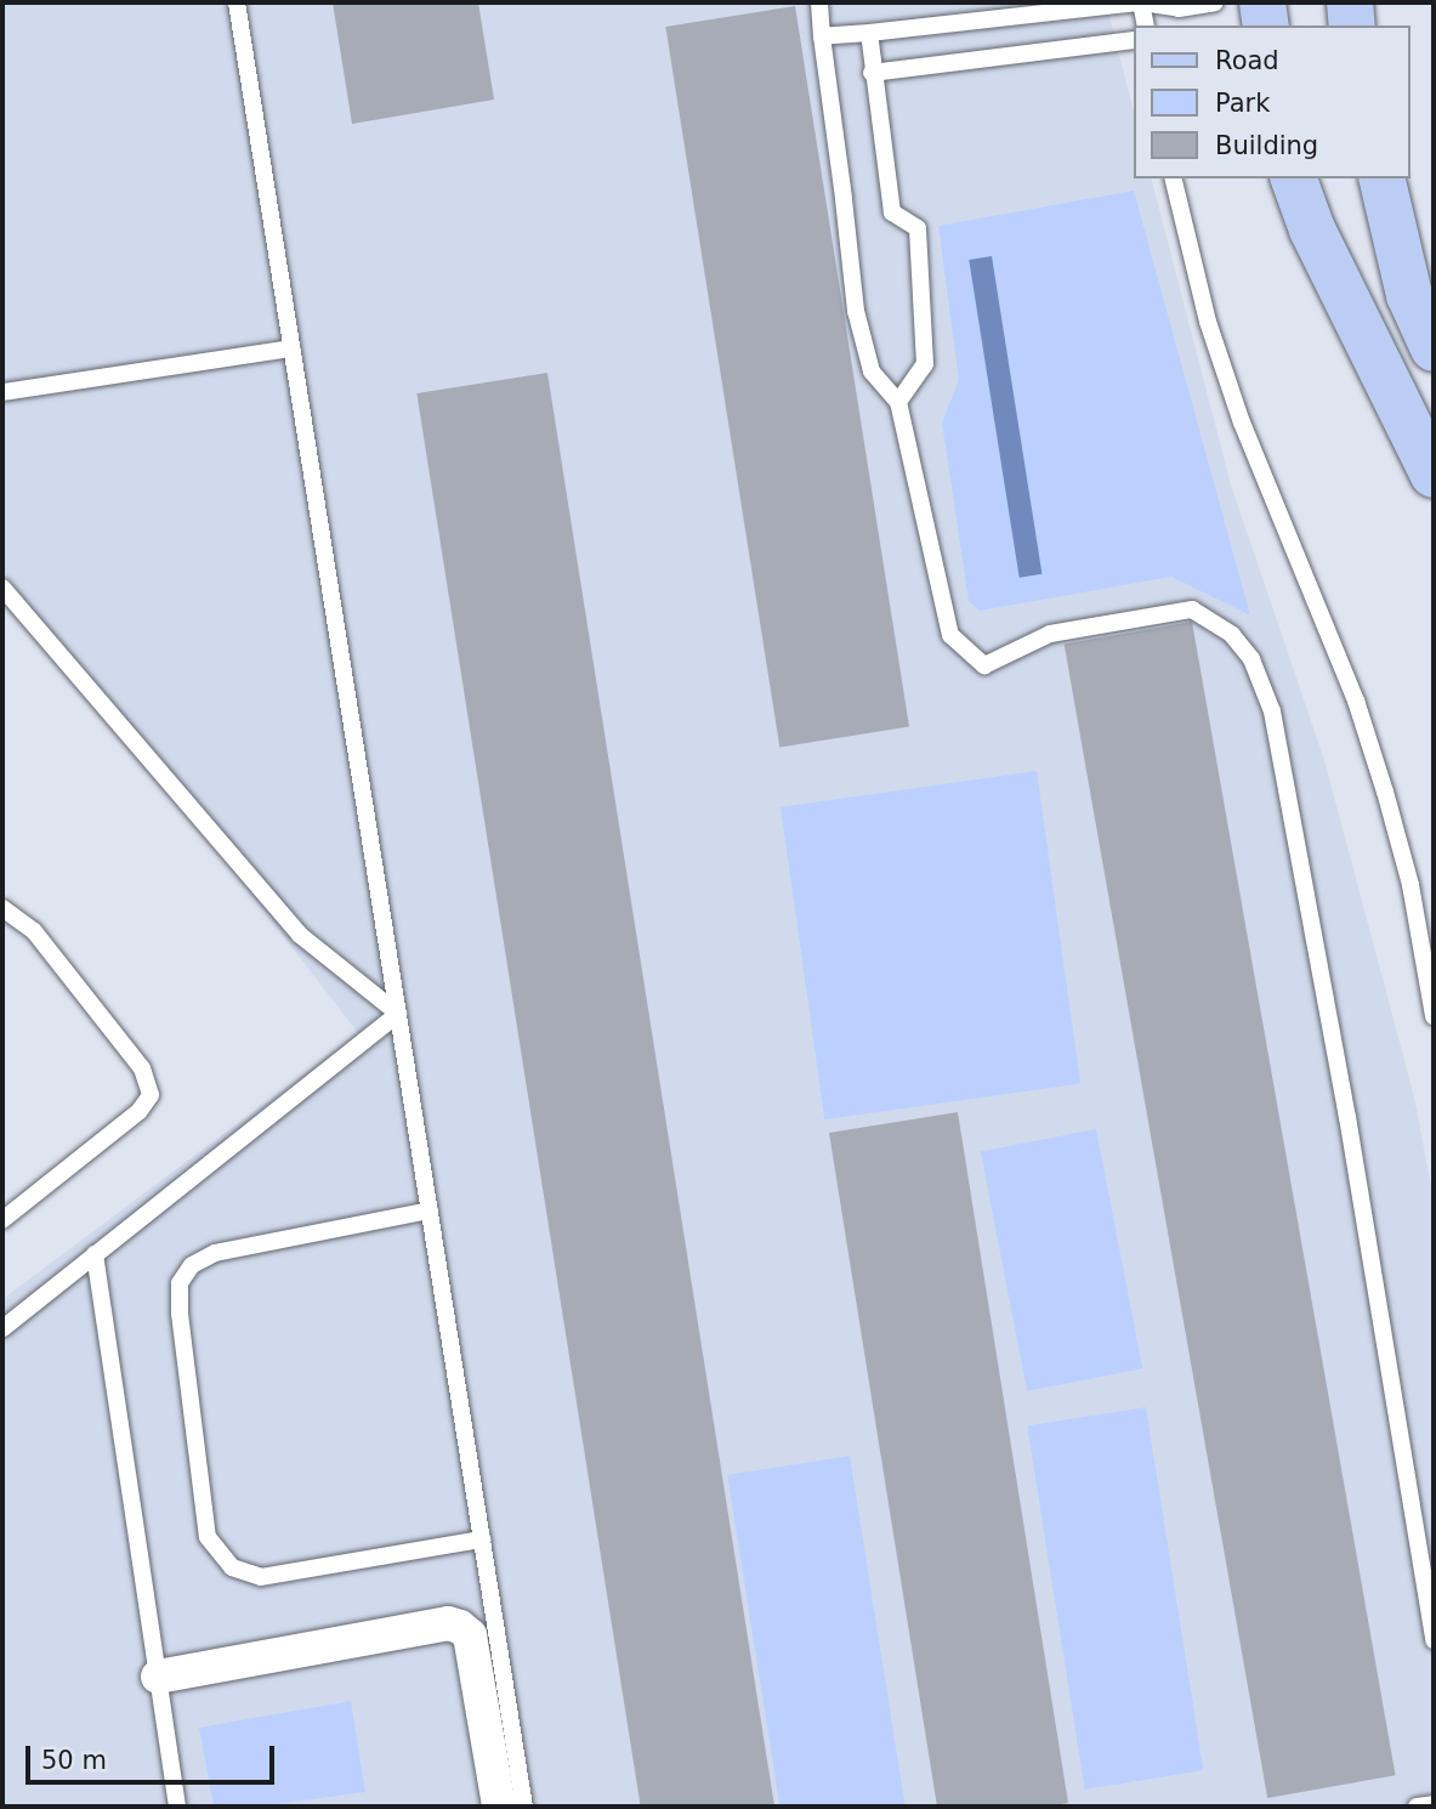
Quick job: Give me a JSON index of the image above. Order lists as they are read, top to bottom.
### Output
{
  "legend": ["Road", "Park", "Building"],
  "scale_bar": "50 m"
}
